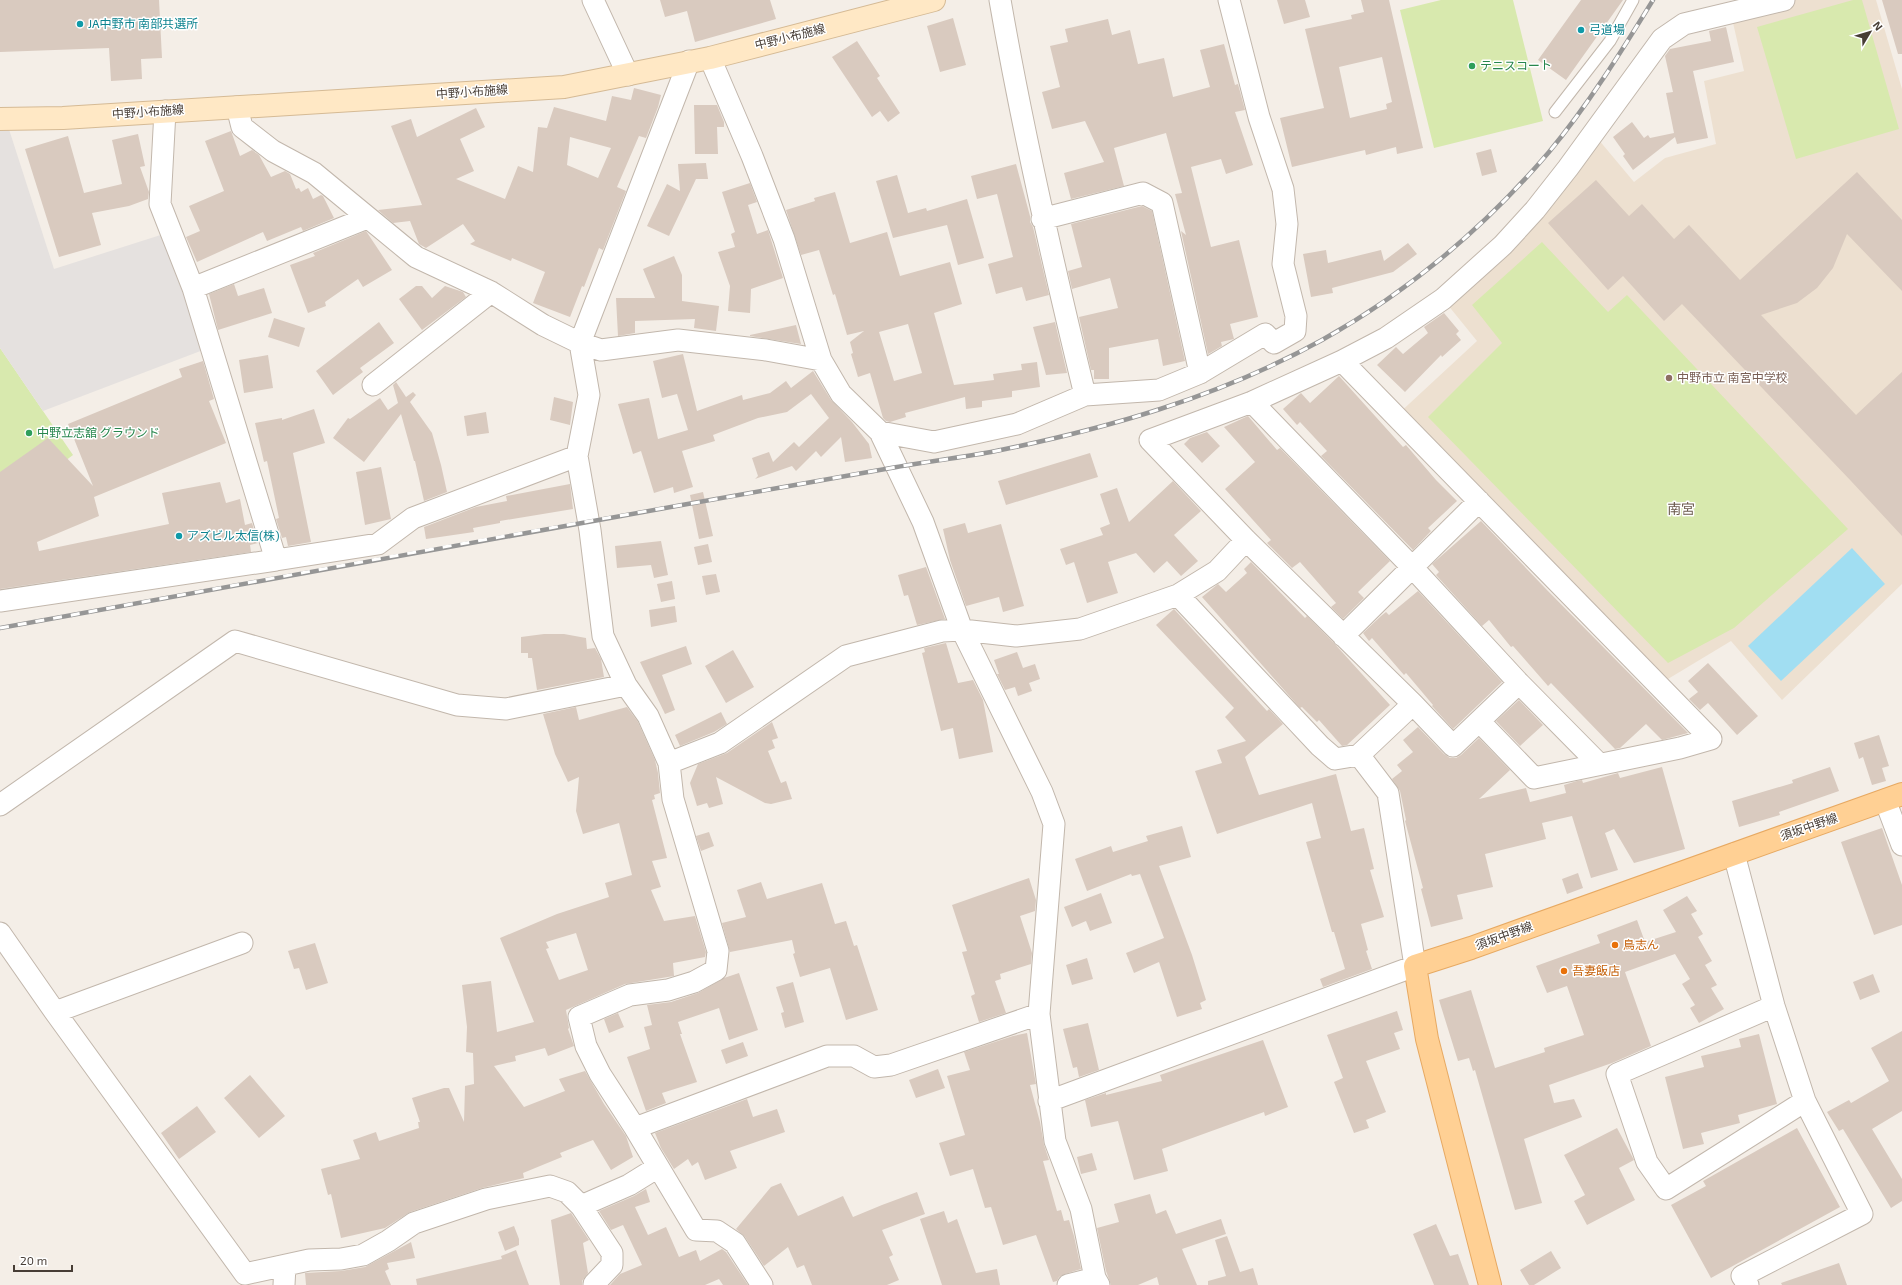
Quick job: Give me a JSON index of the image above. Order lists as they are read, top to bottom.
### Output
{
  "streets": {
    "main road": ["中野小布施線", "須坂中野線"]
  },
  "districts": ["南宮"],
  "places": [
    "JA中野市 南部共選所",
    "弓道場",
    "テニスコート",
    "中野市立 南宮中学校",
    "中野立志舘 グラウンド",
    "アズビル太信(株)",
    "鳥志ん",
    "吾妻飯店"
  ],
  "scale_bar": "20 m",
  "north": "top right"
}
